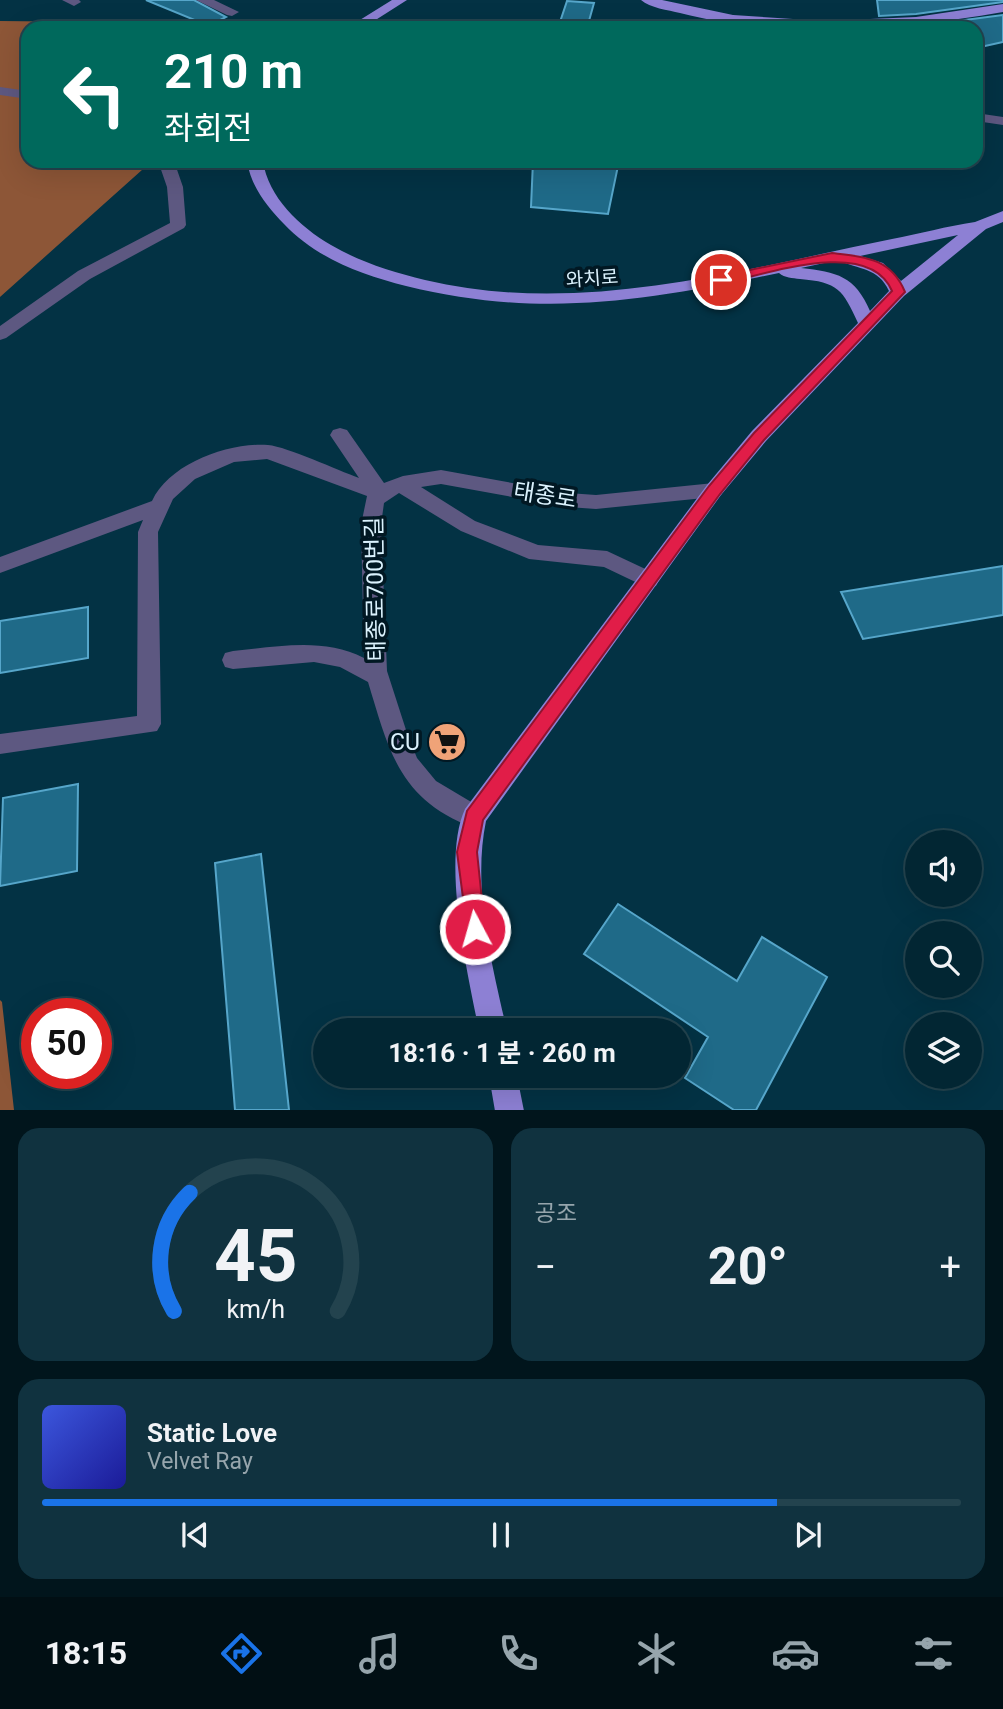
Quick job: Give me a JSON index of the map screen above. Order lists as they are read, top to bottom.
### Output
{
  "streets": {
    "main road": ["와치로"],
    "street": ["태종로", "태종로700번길"]
  },
  "crossings": [
    ["태종로", "태종로700번길"]
  ],
  "places": {
    "supermarket": ["CU"]
  },
  "page": {
    "turn": ["210 m", "좌회전"],
    "limit": "50",
    "trip": "18:16 · 1 분 · 260 m",
    "tile": "공조",
    "heat": ["−", "20°", "+"],
    "song": ["Static Love", "Velvet Ray"],
    "tabs": "18:15",
    "gauge": ["45", "km/h"]
  }
}
